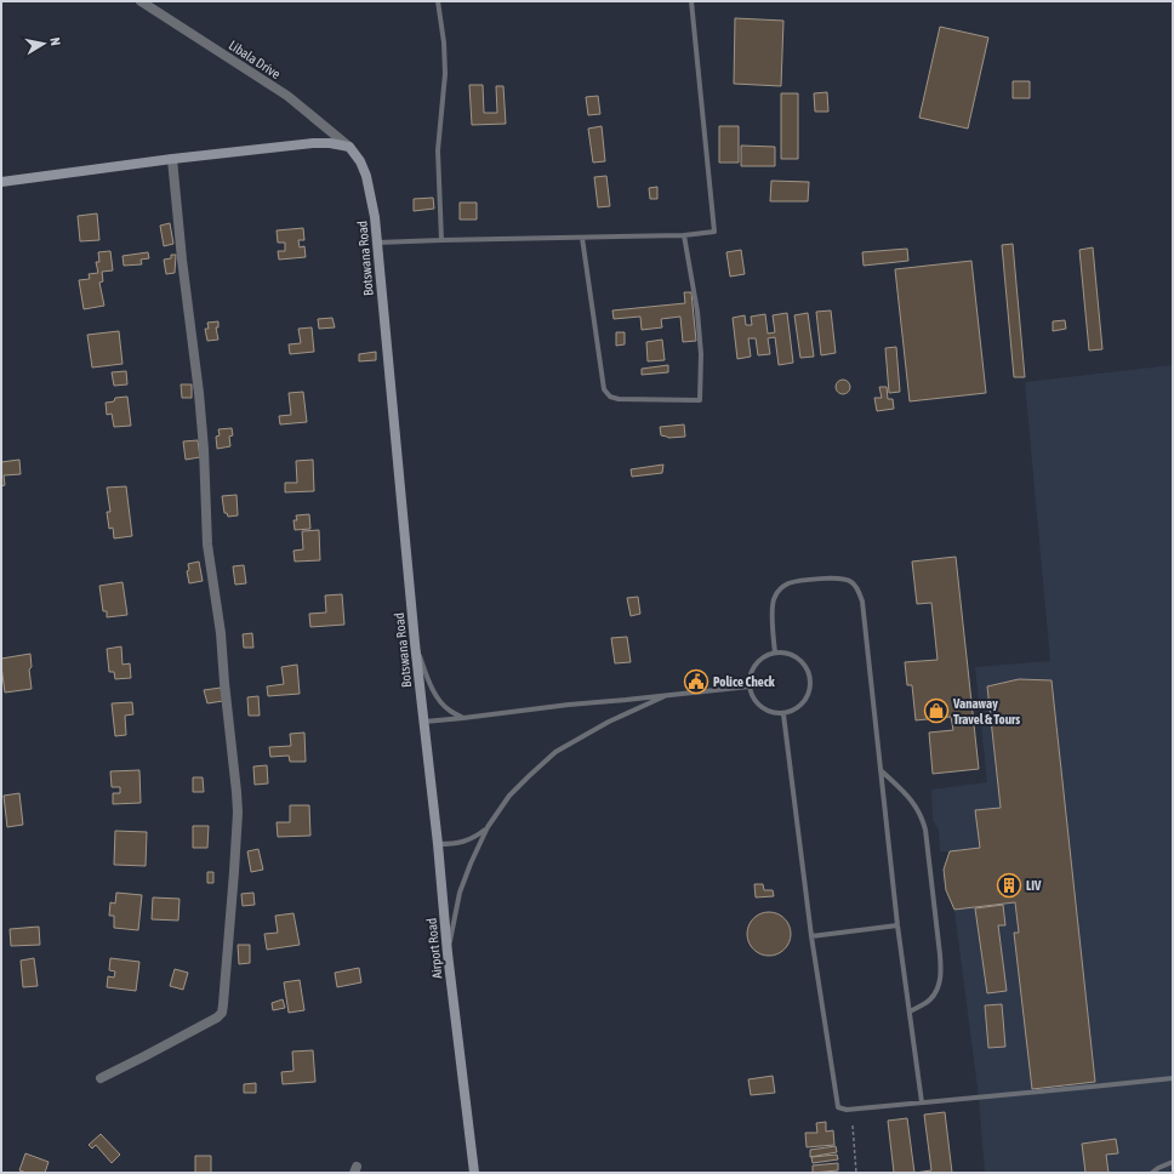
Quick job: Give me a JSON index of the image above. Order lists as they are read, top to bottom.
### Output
{
  "streets": {
    "street": ["Libala Drive", "Botswana Road", "Airport Road"]
  },
  "crossings": [
    ["Libala Drive", "Botswana Road"],
    ["Botswana Road", "Airport Road"]
  ],
  "places": {
    "public building": ["Police Check"],
    "shop": ["Vanaway Travel & Tours"],
    "building": ["LIV"]
  },
  "north": "right"
}
